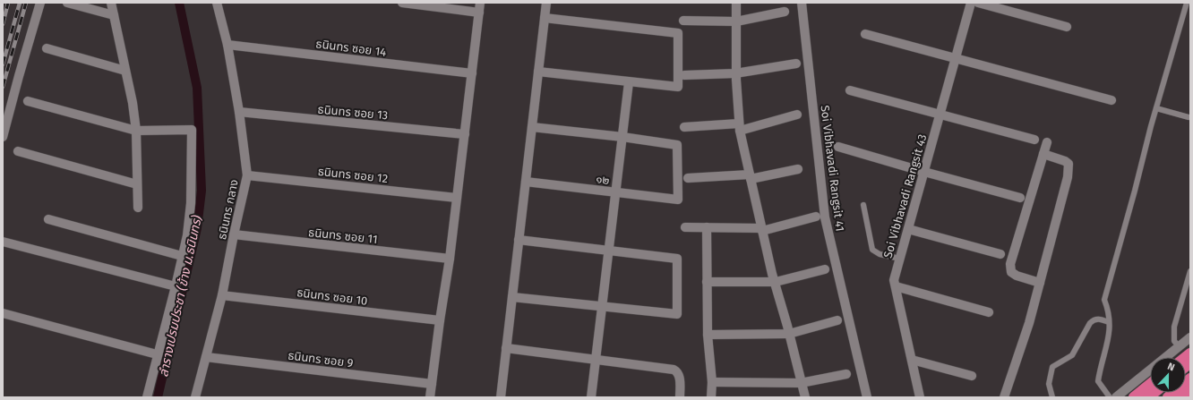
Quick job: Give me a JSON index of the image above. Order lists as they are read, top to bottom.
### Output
{
  "streets": {
    "street": [
      "ธนินทร ซอย 14",
      "ธนินทร ซอย 13",
      "Soi Vibhavadi Rangsit 41",
      "ธนินทร ซอย 12",
      "๑๒",
      "Soi Vibhavadi Rangsit 43",
      "ธนินทร กลาง",
      "ธนินทร ซอย 11",
      "ธนินทร ซอย 10",
      "ธนินทร ซอย 9"
    ]
  },
  "crossings": [
    ["ธนินทร ซอย 14", "ธนินทร กลาง"],
    ["ธนินทร ซอย 13", "ธนินทร กลาง"],
    ["ธนินทร ซอย 12", "ธนินทร กลาง"],
    ["ธนินทร กลาง", "ธนินทร ซอย 11"],
    ["ธนินทร กลาง", "ธนินทร ซอย 10"],
    ["ธนินทร กลาง", "ธนินทร ซอย 9"]
  ],
  "water": ["ลำรางเปรมประชา (ข้าง ม.ธนินทร)"],
  "north": "top"
}
